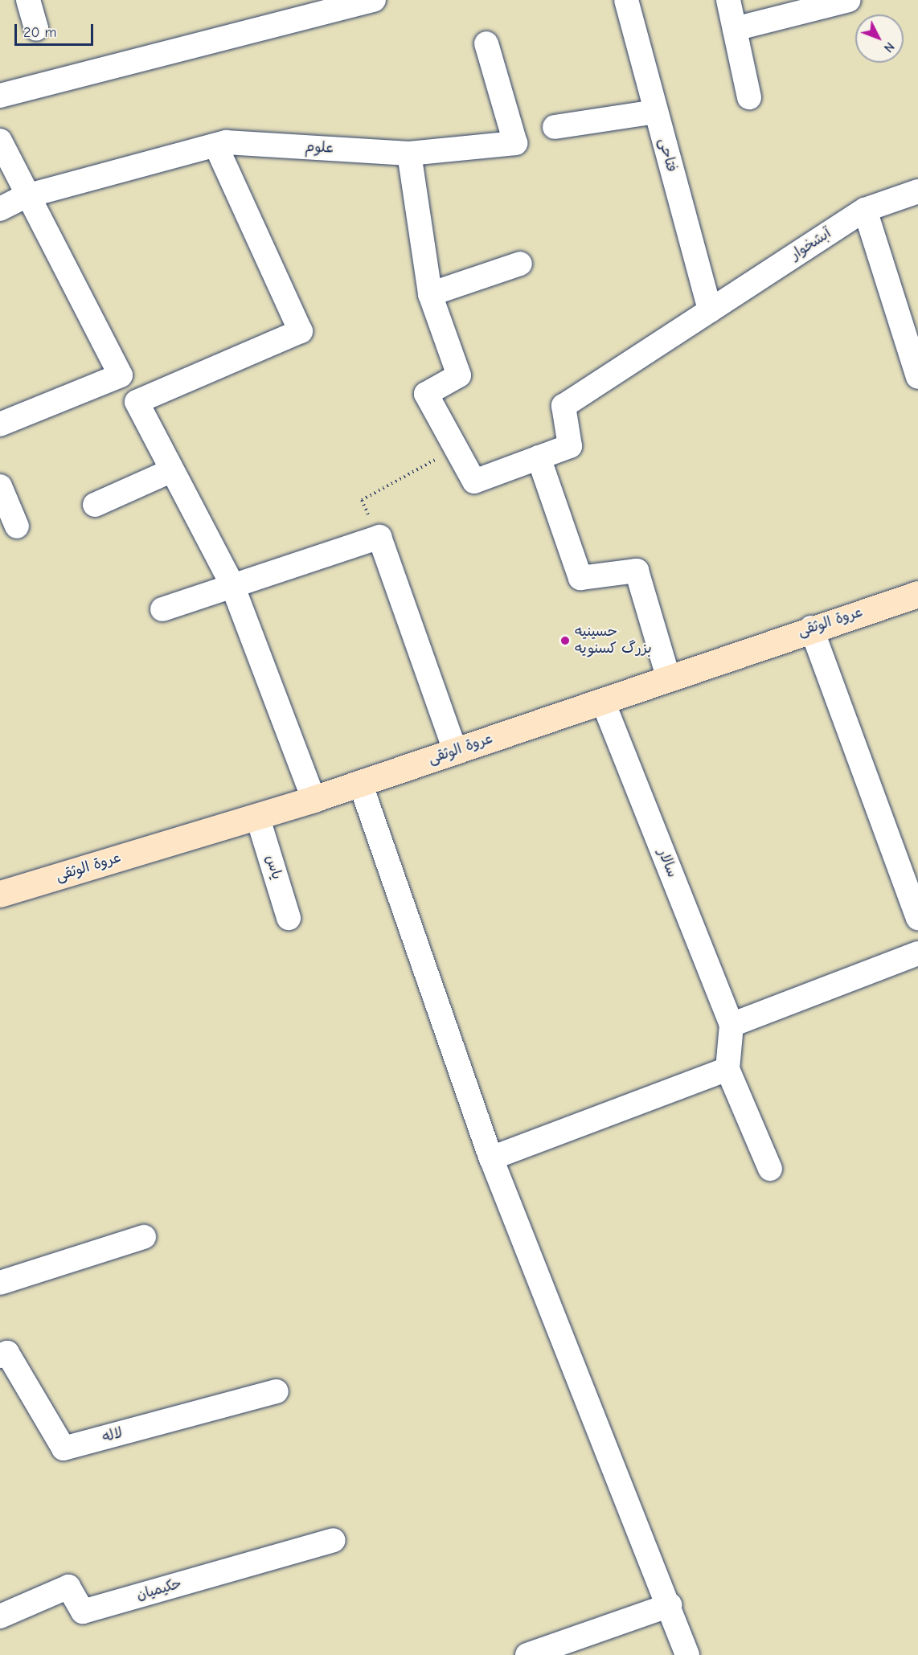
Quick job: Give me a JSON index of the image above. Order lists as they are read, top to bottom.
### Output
{
  "streets": {
    "street": [
      "علوم",
      "فتاحی",
      "آبشخوار",
      "عروة الوثقی",
      "سالار",
      "یاس",
      "لاله",
      "حکیمیان"
    ]
  },
  "crossings": [
    ["فتاحی", "آبشخوار"],
    ["عروة الوثقی", "سالار"],
    ["عروة الوثقی", "یاس"]
  ],
  "places": ["حسینیه بزرگ کسنویه"],
  "scale_bar": "20 m",
  "north": "bottom right"
}
